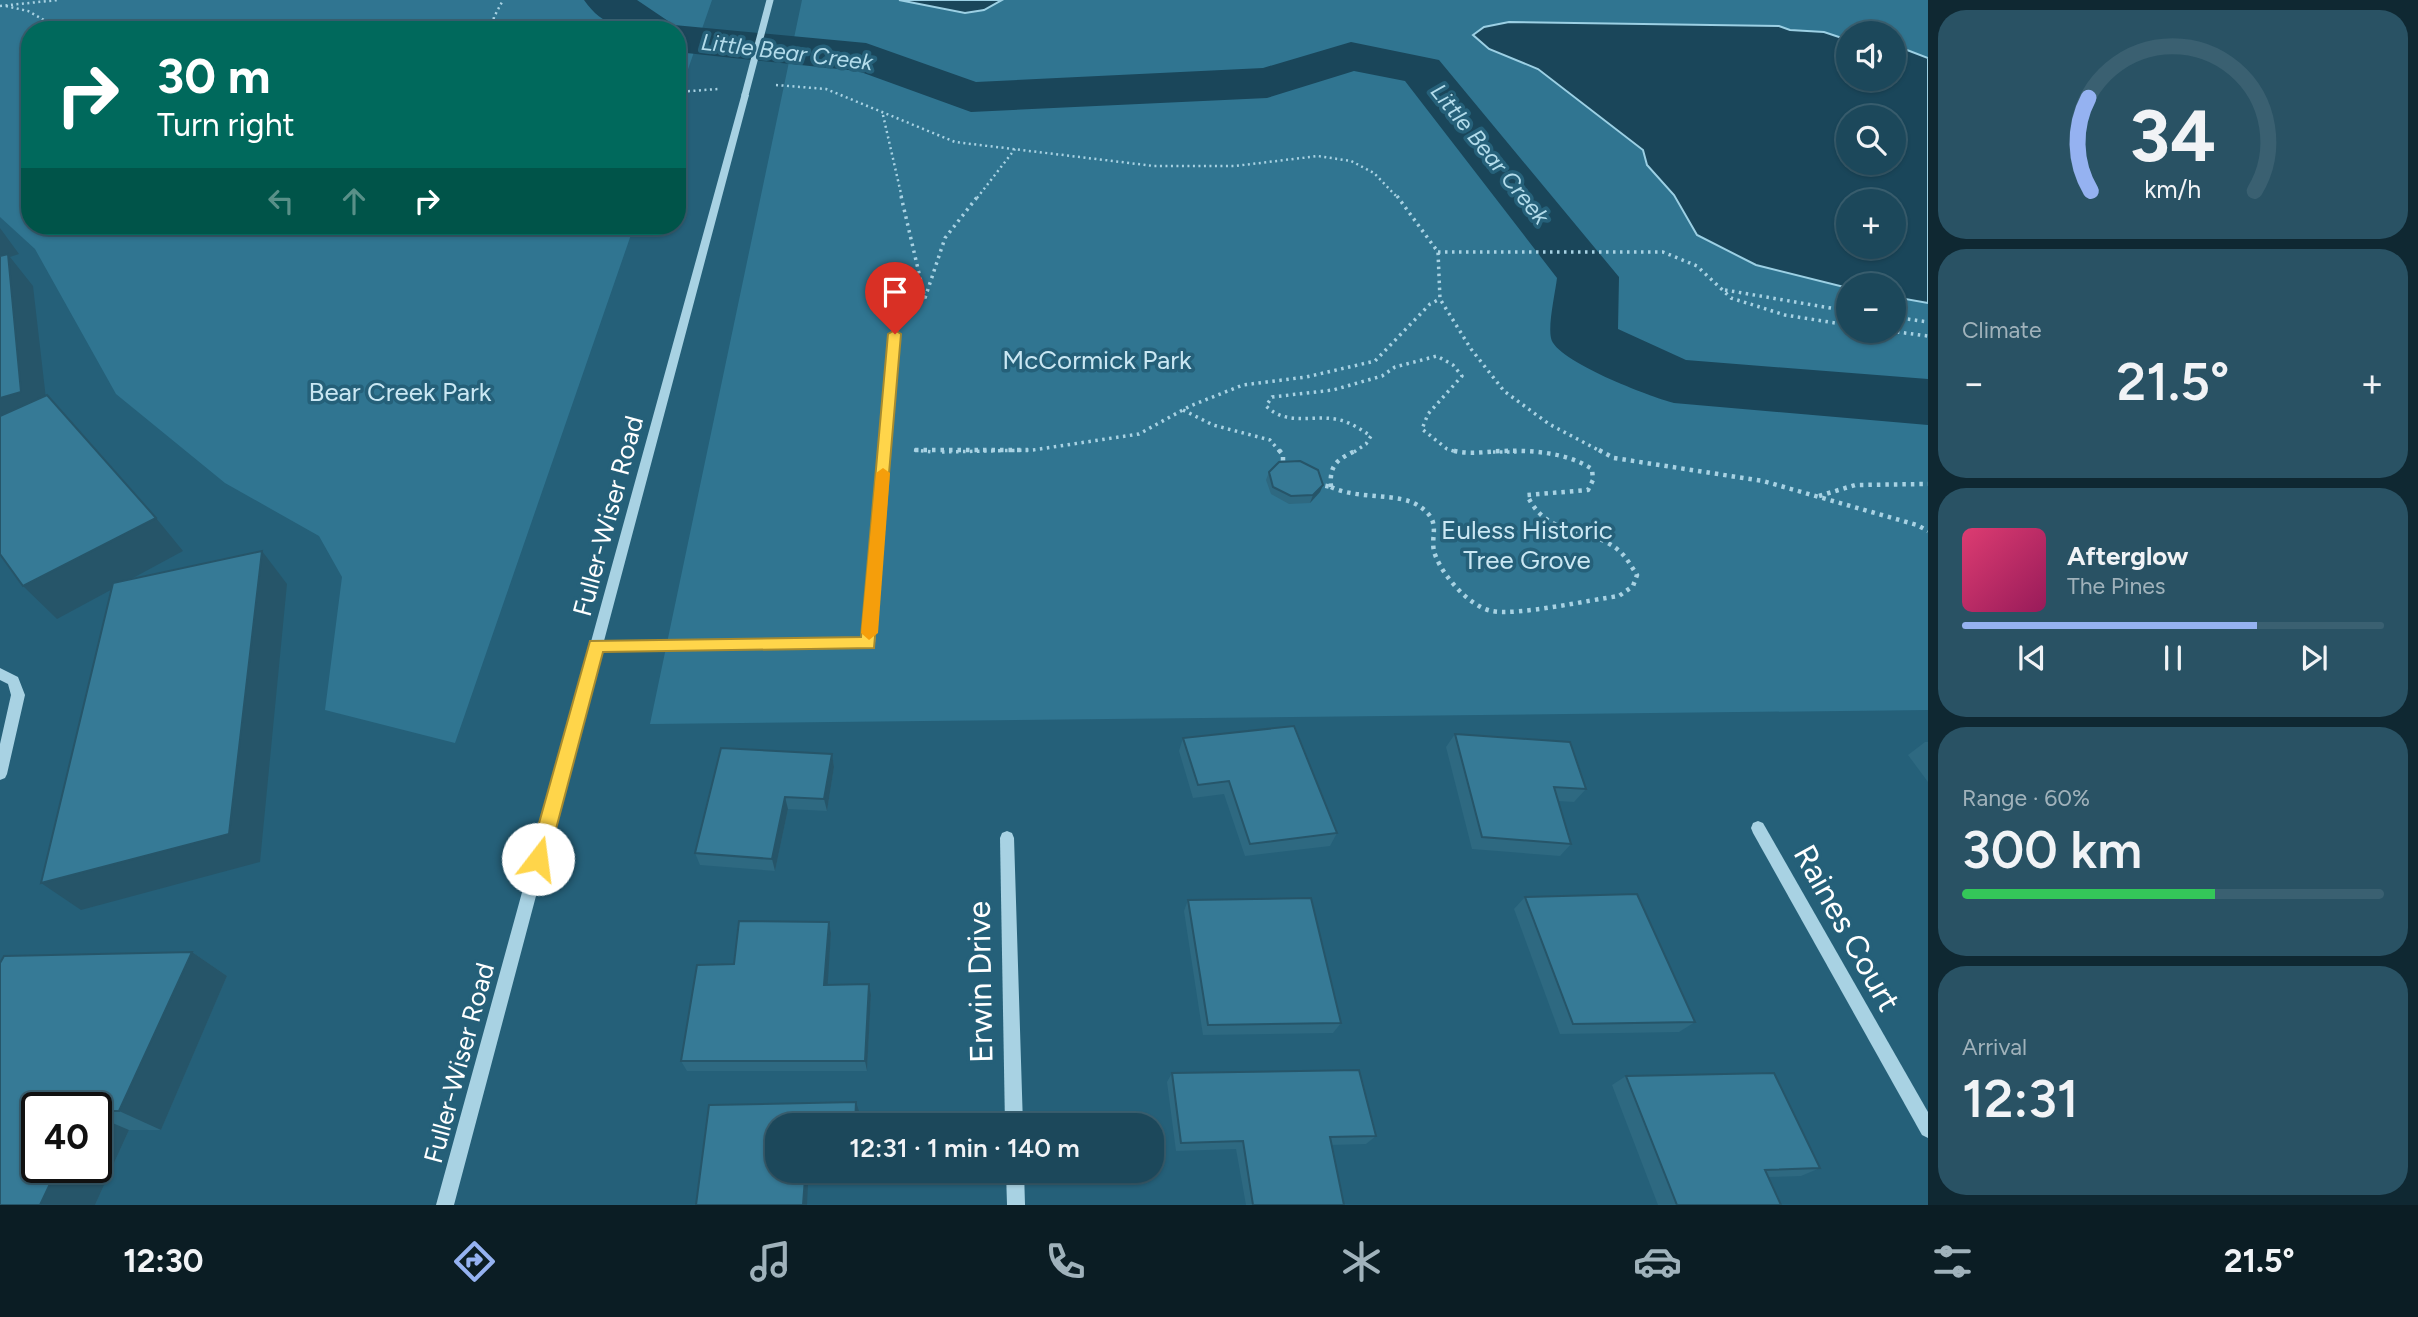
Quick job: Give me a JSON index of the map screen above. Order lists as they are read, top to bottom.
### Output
{
  "streets": {
    "street": ["Fuller-Wiser Road", "Raines Court", "Erwin Drive"]
  },
  "water": ["Little Bear Creek"],
  "parks": ["McCormick Park", "Bear Creek Park", "Euless Historic Tree Grove"],
  "page": {
    "map_buttons": ["+", "−"],
    "turn": ["30 m", "Turn right"],
    "tile": [
      "Climate",
      ["Range · 60%", "300 km"],
      ["Arrival", "12:31"]
    ],
    "heat": ["−", "21.5°", "+"],
    "song": ["Afterglow", "The Pines"],
    "limit": "40",
    "trip": "12:31 · 1 min · 140 m",
    "tabs": ["12:30", "21.5°"],
    "gauge": ["34", "km/h"]
  }
}
